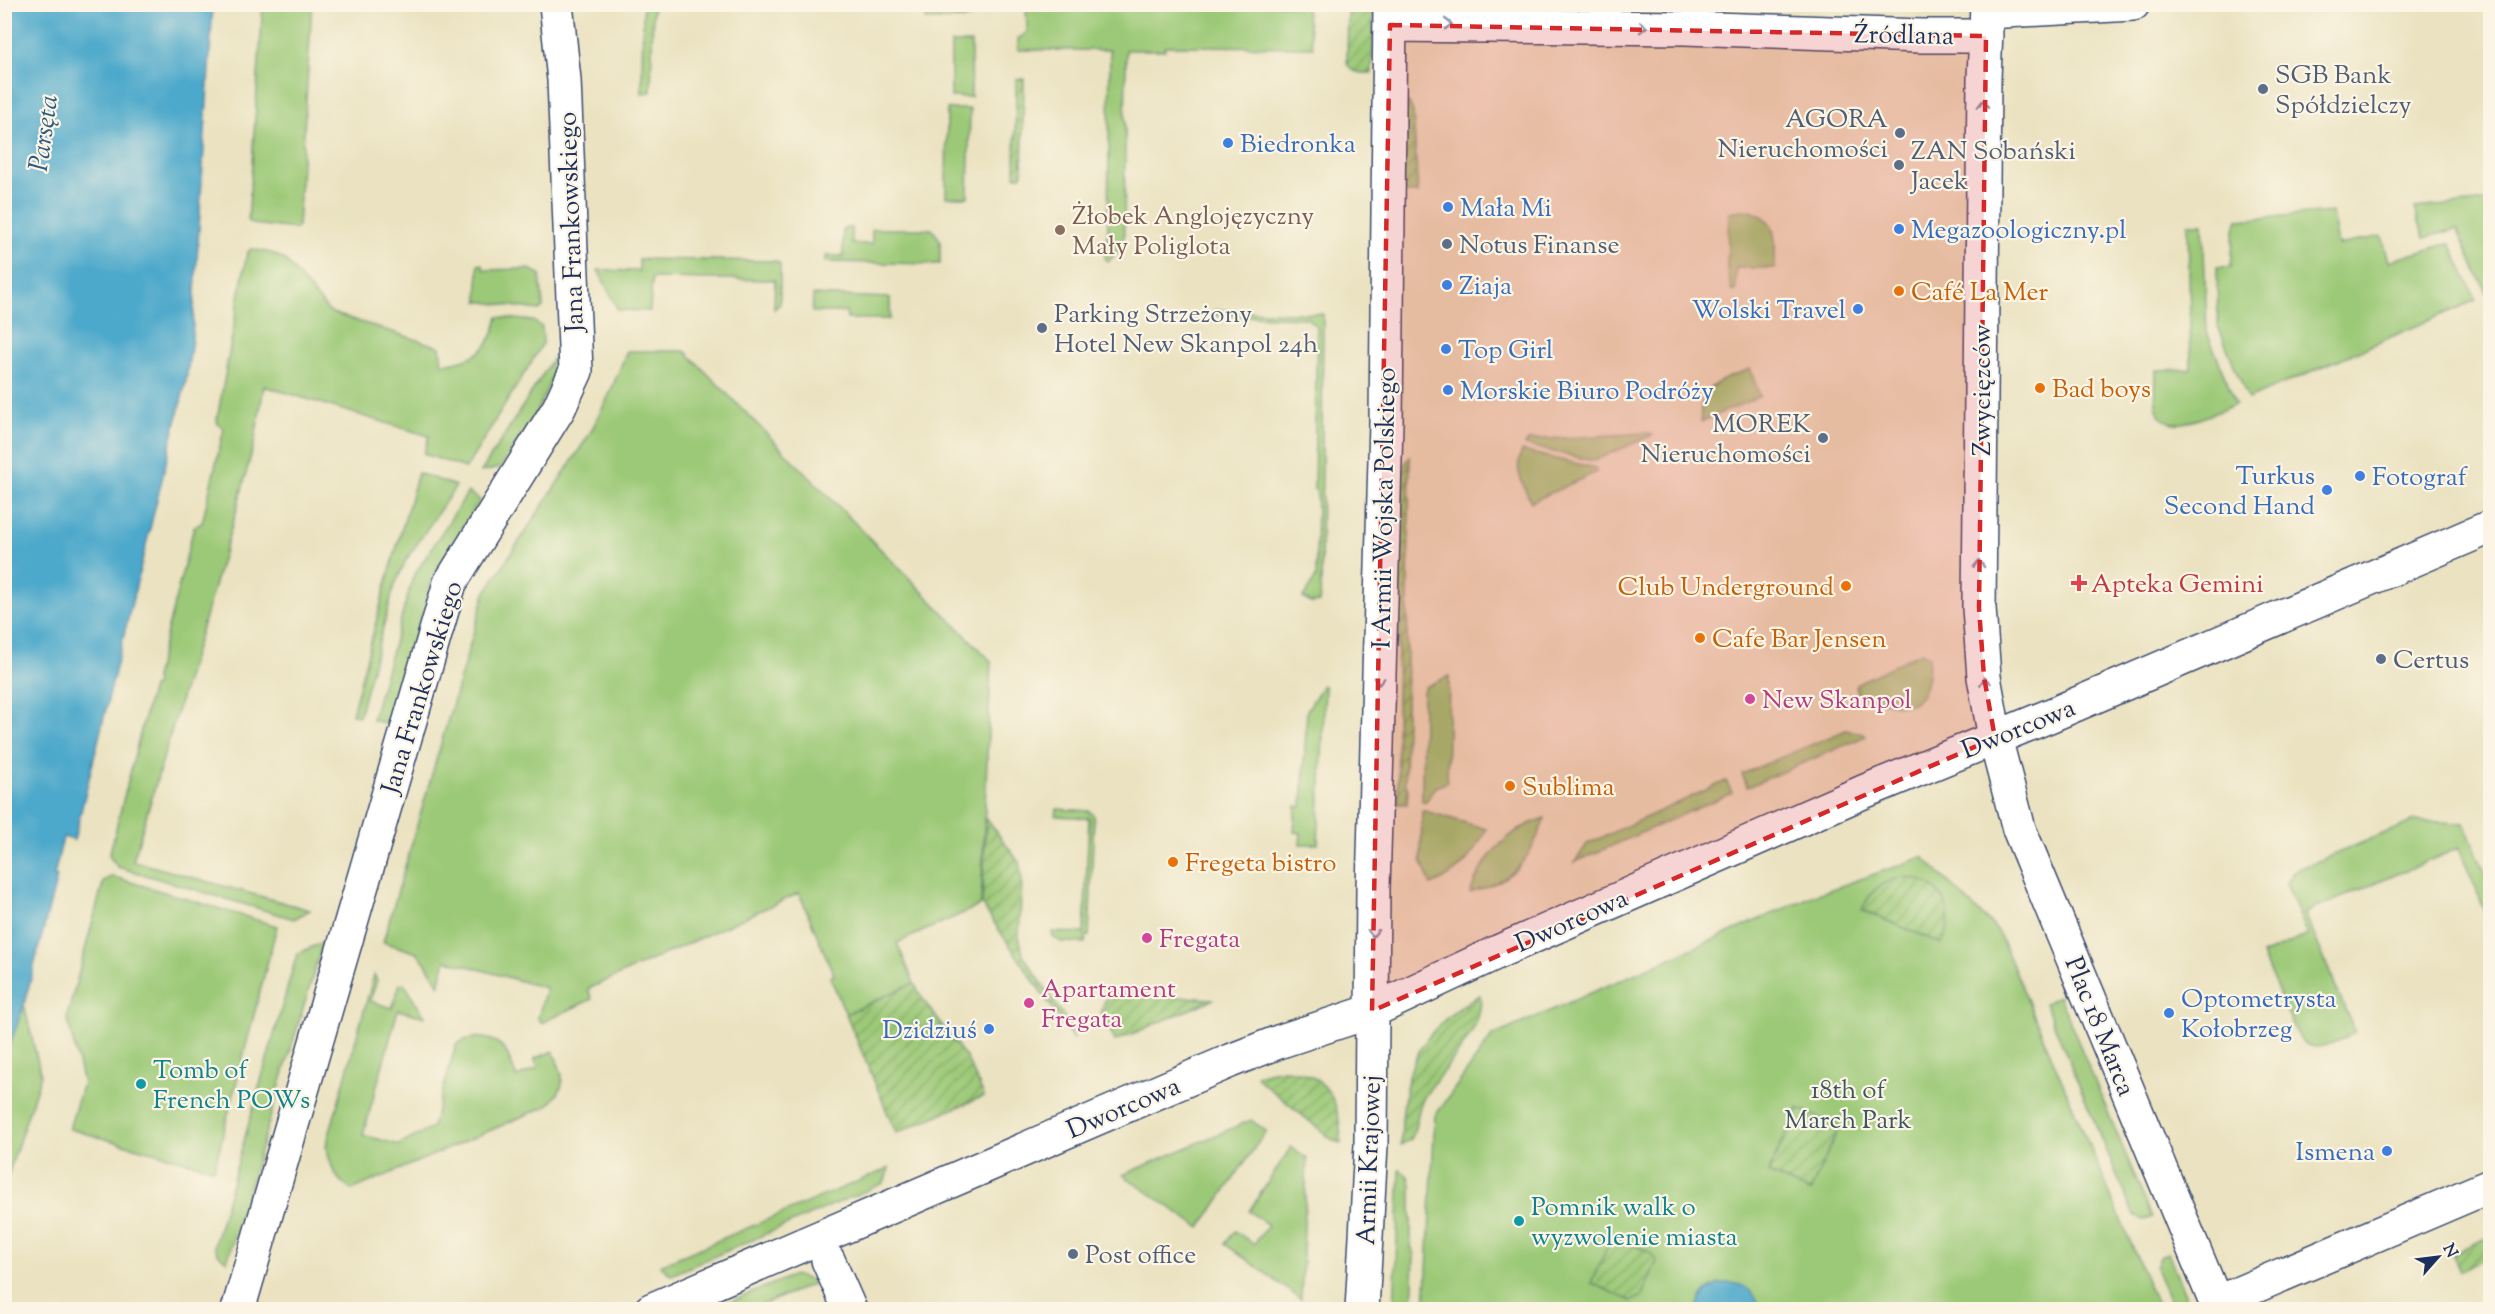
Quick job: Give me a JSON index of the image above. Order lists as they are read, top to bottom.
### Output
{
  "streets": {
    "street": [
      "Źródlana",
      "Jana Frankowskiego",
      "Zwycięzców",
      "I Armii Wojska Polskiego",
      "Dworcowa",
      "Plac 18 Marca",
      "Armii Krajowej"
    ]
  },
  "crossings": [
    ["Źródlana", "Zwycięzców"],
    ["Źródlana", "I Armii Wojska Polskiego"],
    ["Zwycięzców", "Dworcowa"],
    ["Zwycięzców", "Plac 18 Marca"],
    ["I Armii Wojska Polskiego", "Dworcowa"],
    ["I Armii Wojska Polskiego", "Armii Krajowej"],
    ["Dworcowa", "Plac 18 Marca"],
    ["Dworcowa", "Armii Krajowej"]
  ],
  "one_way": ["Źródlana", "Zwycięzców", "I Armii Wojska Polskiego"],
  "water": ["Parsęta"],
  "parks": ["18th of March Park"],
  "places": {
    "other": [
      "SGB Bank Spółdzielczy",
      "AGORA Nieruchomości",
      "Biedronka",
      "ZAN Sobański Jacek",
      "Mała Mi",
      "Megazoologiczny.pl",
      "Żłobek Anglojęzyczny Mały Poliglota",
      "Notus Finanse",
      "Ziaja",
      "Café La Mer",
      "Wolski Travel",
      "Parking Strzeżony Hotel New Skanpol 24h",
      "Top Girl",
      "Bad boys",
      "Morskie Biuro Podróży",
      "MOREK Nieruchomości",
      "Fotograf",
      "Turkus Second Hand",
      "Club Underground",
      "Cafe Bar Jensen",
      "Certus",
      "New Skanpol",
      "Sublima",
      "Fregeta bistro",
      "Fregata",
      "Apartament Fregata",
      "Optometrysta Kołobrzeg",
      "Dzidziuś",
      "Tomb of French POWs",
      "Ismena",
      "Pomnik walk o wyzwolenie miasta",
      "Post office"
    ],
    "health": ["Apteka Gemini"]
  },
  "north": "top right"
}
